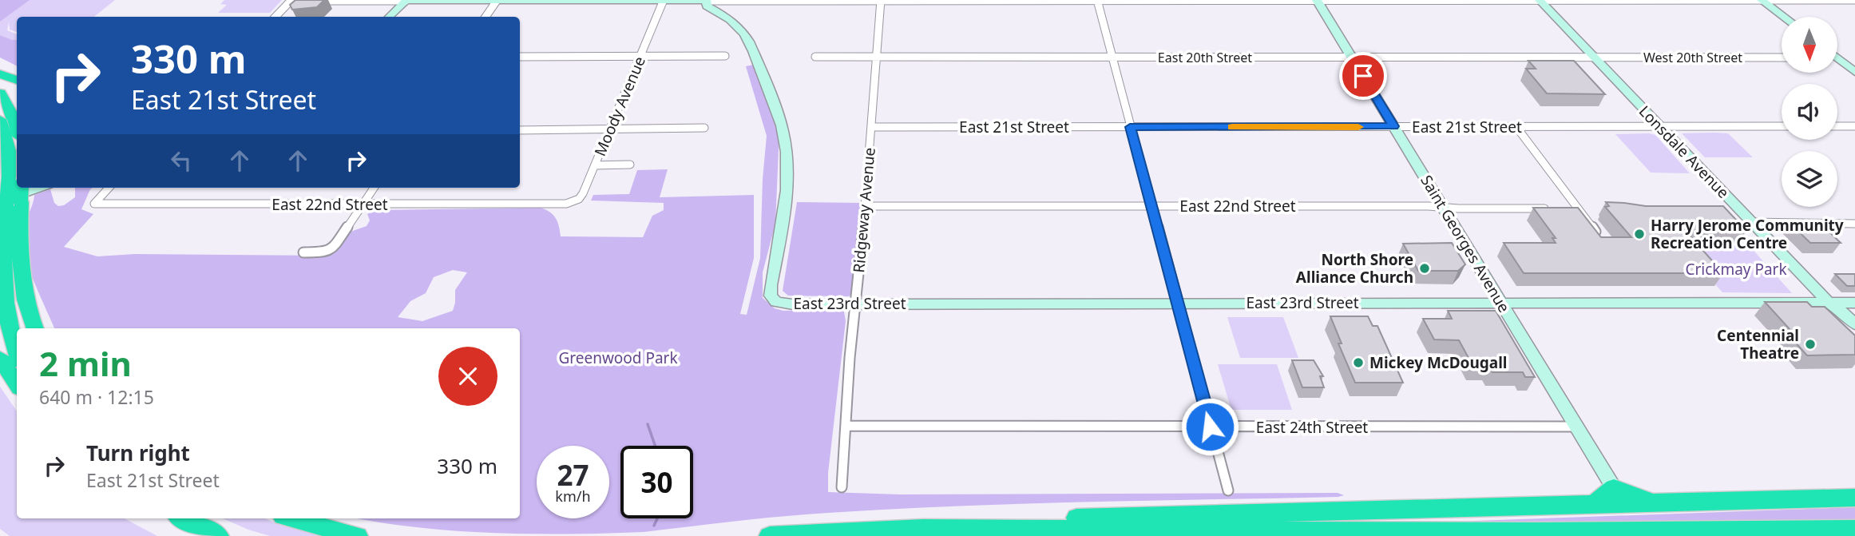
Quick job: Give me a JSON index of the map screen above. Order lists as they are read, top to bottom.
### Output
{
  "streets": {
    "street": [
      "East 20th Street",
      "West 20th Street",
      "Moody Avenue",
      "East 21st Street",
      "Lonsdale Avenue",
      "East 22nd Street",
      "Ridgeway Avenue",
      "Saint Georges Avenue",
      "East 23rd Street",
      "East 24th Street"
    ]
  },
  "crossings": [
    ["East 20th Street", "West 20th Street"],
    ["East 20th Street", "Lonsdale Avenue"],
    ["East 20th Street", "Ridgeway Avenue"],
    ["East 20th Street", "Saint Georges Avenue"],
    ["West 20th Street", "Lonsdale Avenue"],
    ["Moody Avenue", "East 22nd Street"],
    ["East 21st Street", "Lonsdale Avenue"],
    ["East 21st Street", "Ridgeway Avenue"],
    ["East 21st Street", "Saint Georges Avenue"],
    ["Lonsdale Avenue", "East 23rd Street"],
    ["East 22nd Street", "Ridgeway Avenue"],
    ["East 22nd Street", "Saint Georges Avenue"],
    ["Ridgeway Avenue", "East 23rd Street"],
    ["Ridgeway Avenue", "East 24th Street"],
    ["Saint Georges Avenue", "East 23rd Street"],
    ["Saint Georges Avenue", "East 24th Street"]
  ],
  "parks": ["Crickmay Park", "Greenwood Park"],
  "places": [
    "Harry Jerome Community Recreation Centre",
    "North Shore Alliance Church",
    "Centennial Theatre",
    "Mickey McDougall"
  ],
  "north": "bottom",
  "page": {
    "turn": ["330 m", "East 21st Street"],
    "heading": ["2 min", "640 m · 12:15"],
    "list": [
      {
        "name": "Turn right",
        "note": "East 21st Street",
        "value": "330 m"
      }
    ],
    "speed": "27 km/h",
    "limit": "30"
  }
}
